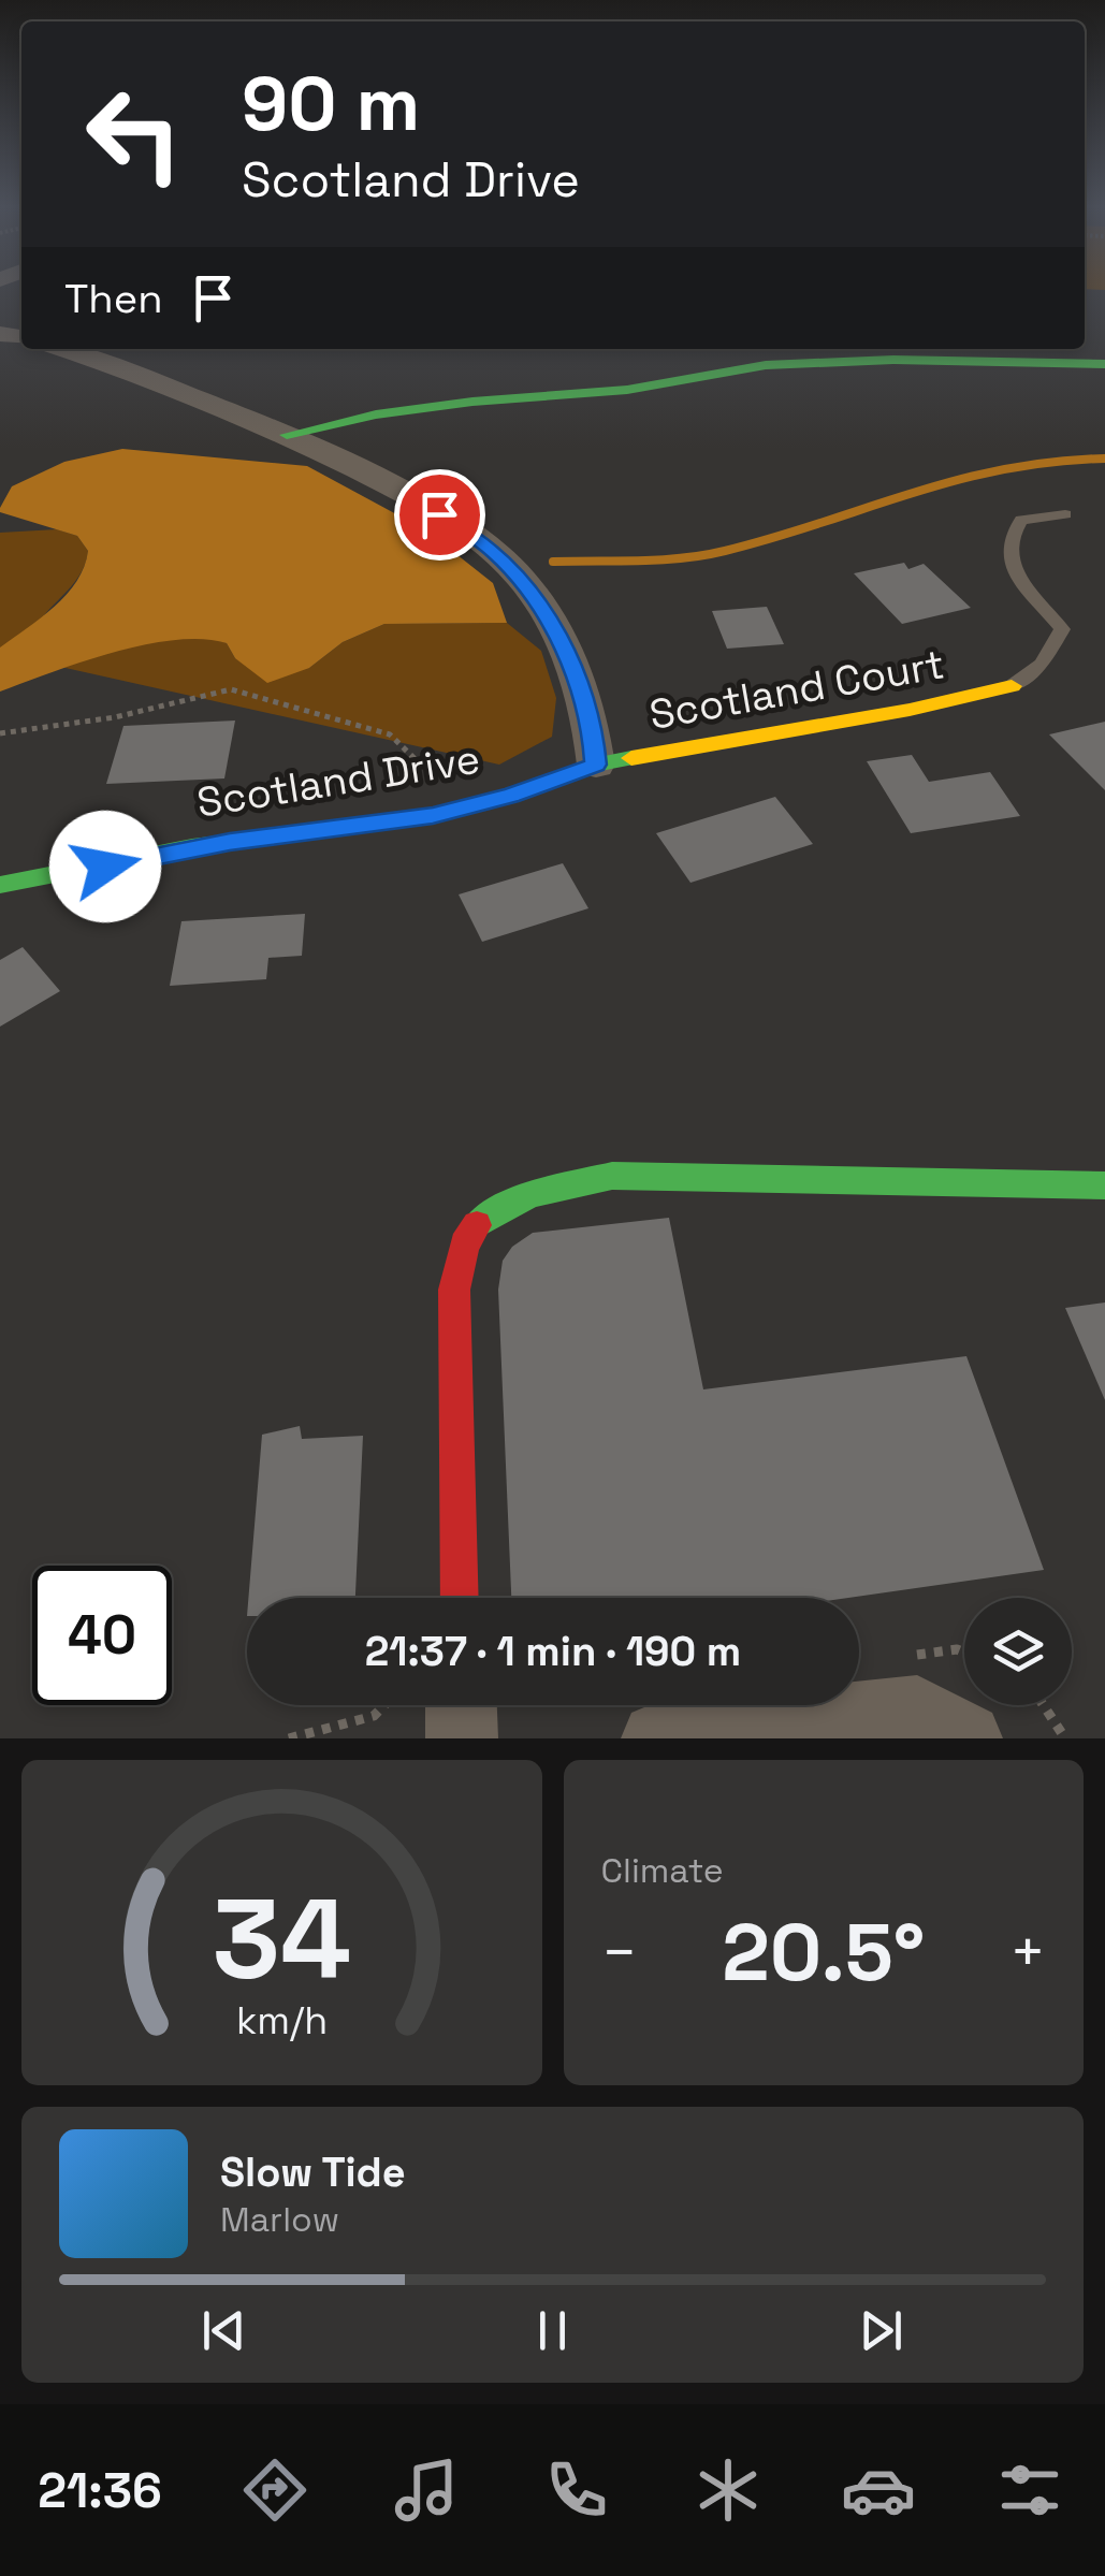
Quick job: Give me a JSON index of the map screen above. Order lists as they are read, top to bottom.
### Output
{
  "streets": {
    "street": ["Scotland Court", "Scotland Drive"]
  },
  "crossings": [
    ["Scotland Court", "Scotland Drive"]
  ],
  "page": {
    "turn": ["90 m", "Scotland Drive"],
    "then": "Then",
    "limit": "40",
    "trip": "21:37 · 1 min · 190 m",
    "tile": "Climate",
    "heat": ["−", "20.5°", "+"],
    "song": ["Slow Tide", "Marlow"],
    "tabs": "21:36",
    "gauge": ["34", "km/h"]
  }
}
